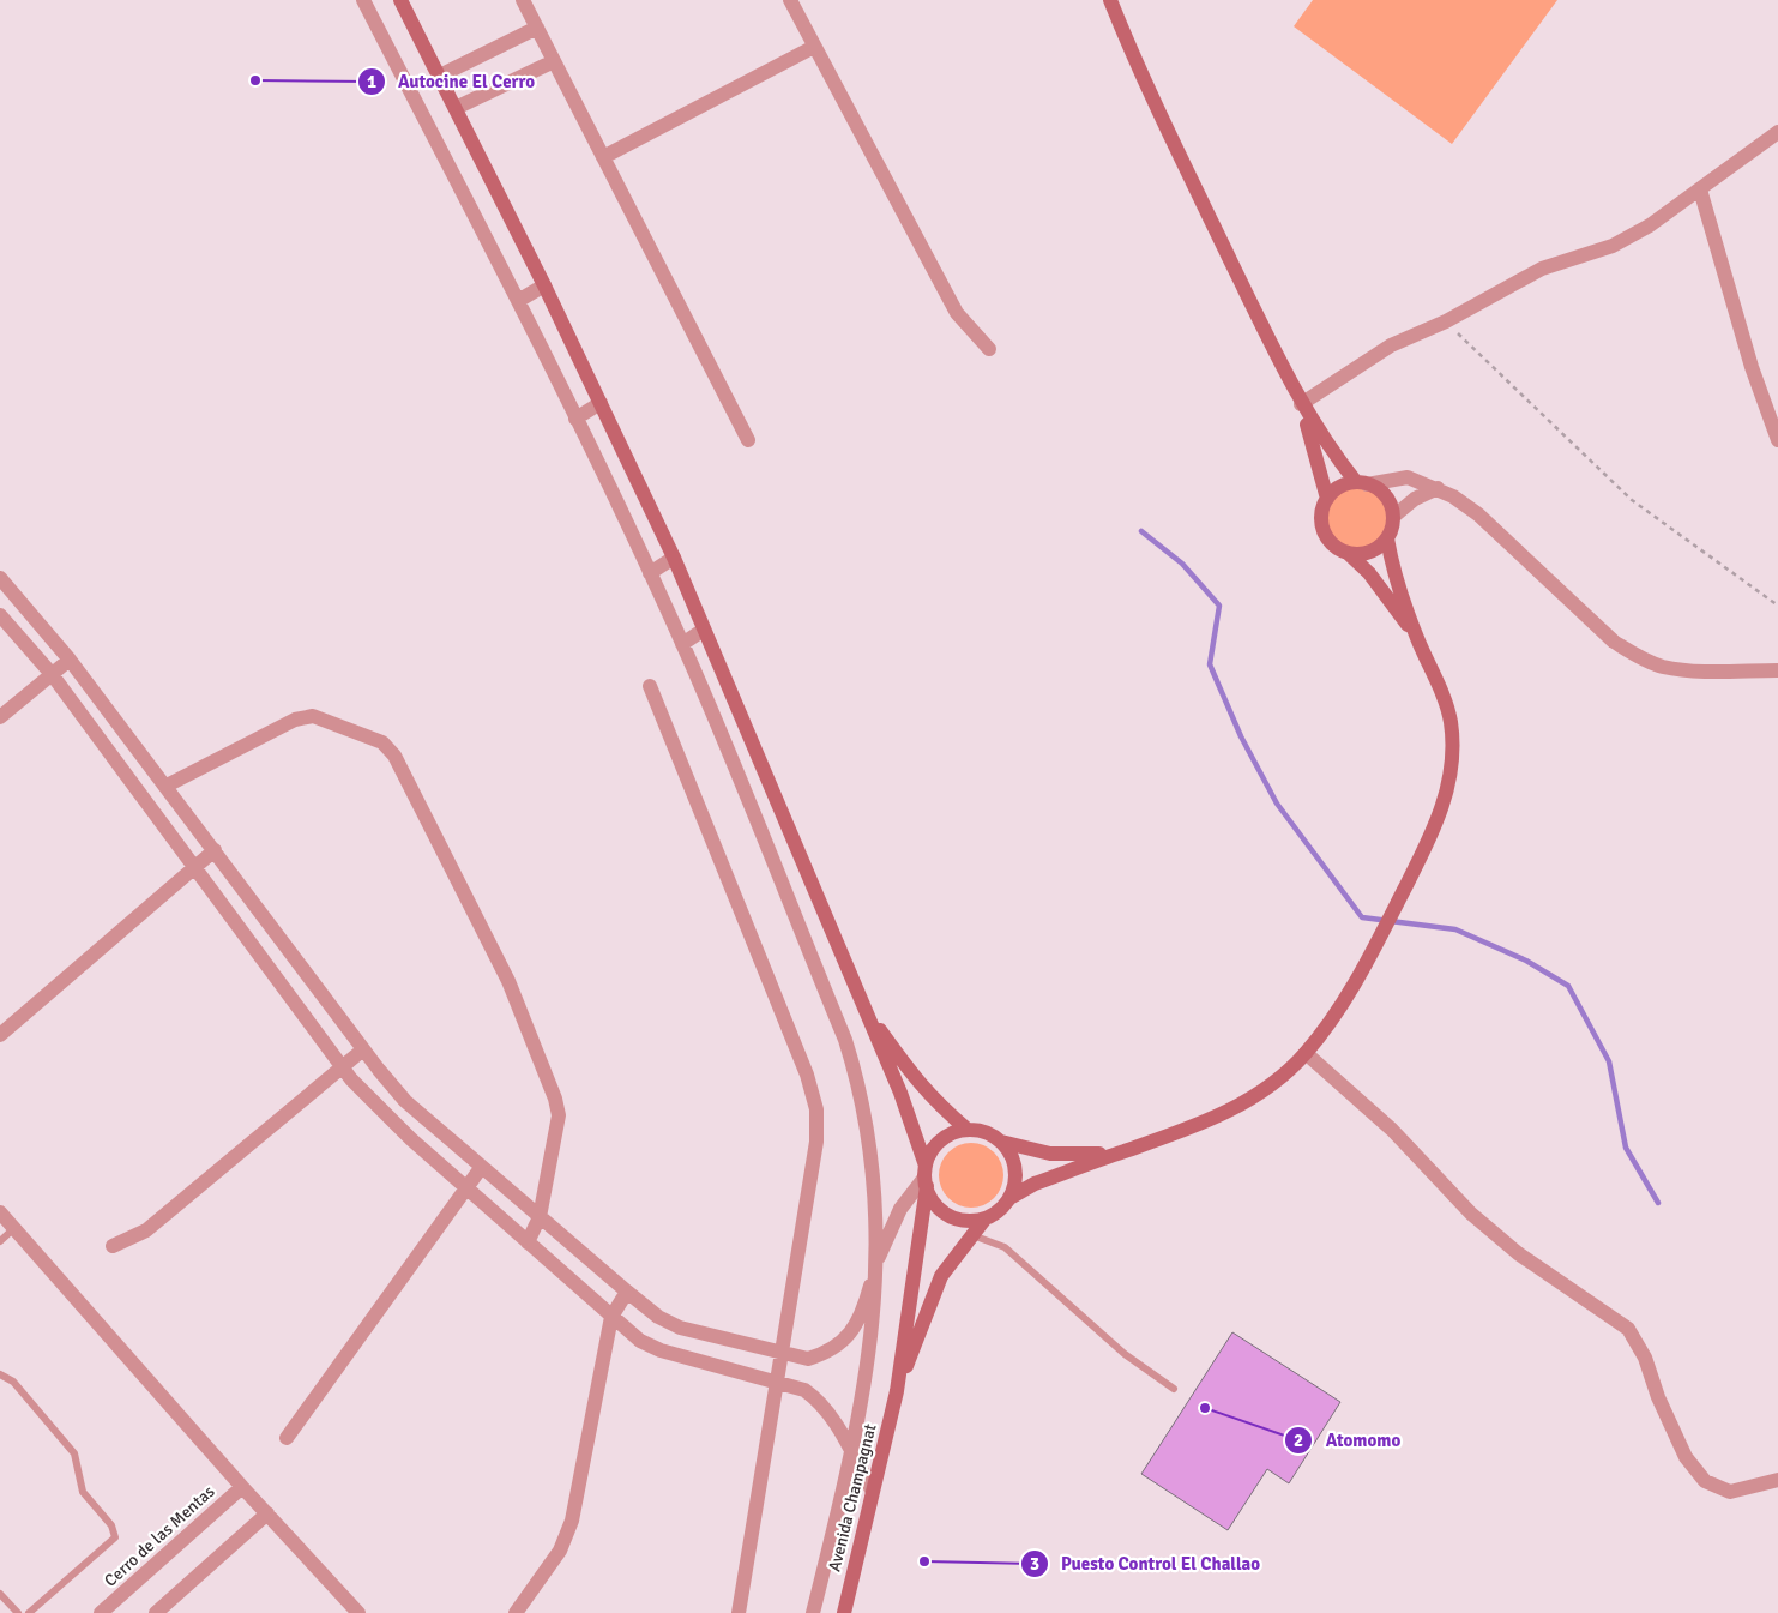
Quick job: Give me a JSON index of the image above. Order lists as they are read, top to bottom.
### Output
{
  "streets": {
    "main road": ["Avenida Champagnat"],
    "street": ["Cerro de las Mentas"]
  },
  "places": ["Autocine El Cerro", "Atomomo", "Puesto Control El Challao"]
}
